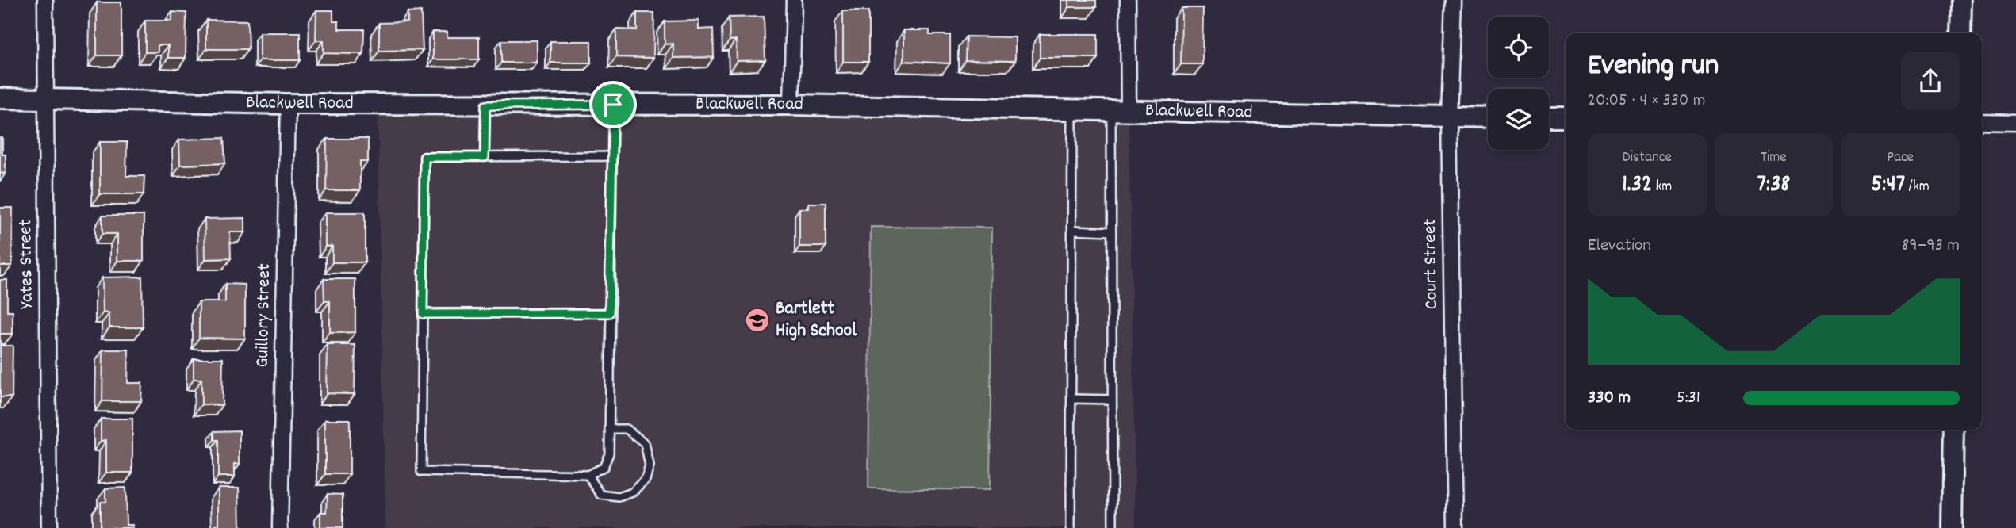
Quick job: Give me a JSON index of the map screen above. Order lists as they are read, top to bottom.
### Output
{
  "streets": {
    "street": [
      "Blackwell Road",
      "Yates Street",
      "Court Street",
      "Guillory Street"
    ]
  },
  "crossings": [
    ["Blackwell Road", "Yates Street"],
    ["Blackwell Road", "Court Street"],
    ["Blackwell Road", "Guillory Street"]
  ],
  "places": {
    "school or university": ["Bartlett High School"]
  },
  "page": {
    "heading": ["Evening run", "20:05 · 4 × 330 m"],
    "stats": [
      ["Distance", "1.32 km"],
      ["Time", "7:38"],
      ["Pace", "5:47 /km"]
    ],
    "chart": ["Elevation", "89–93 m"],
    "list": [
      {
        "name": "330 m",
        "note": "5:31"
      }
    ]
  }
}
